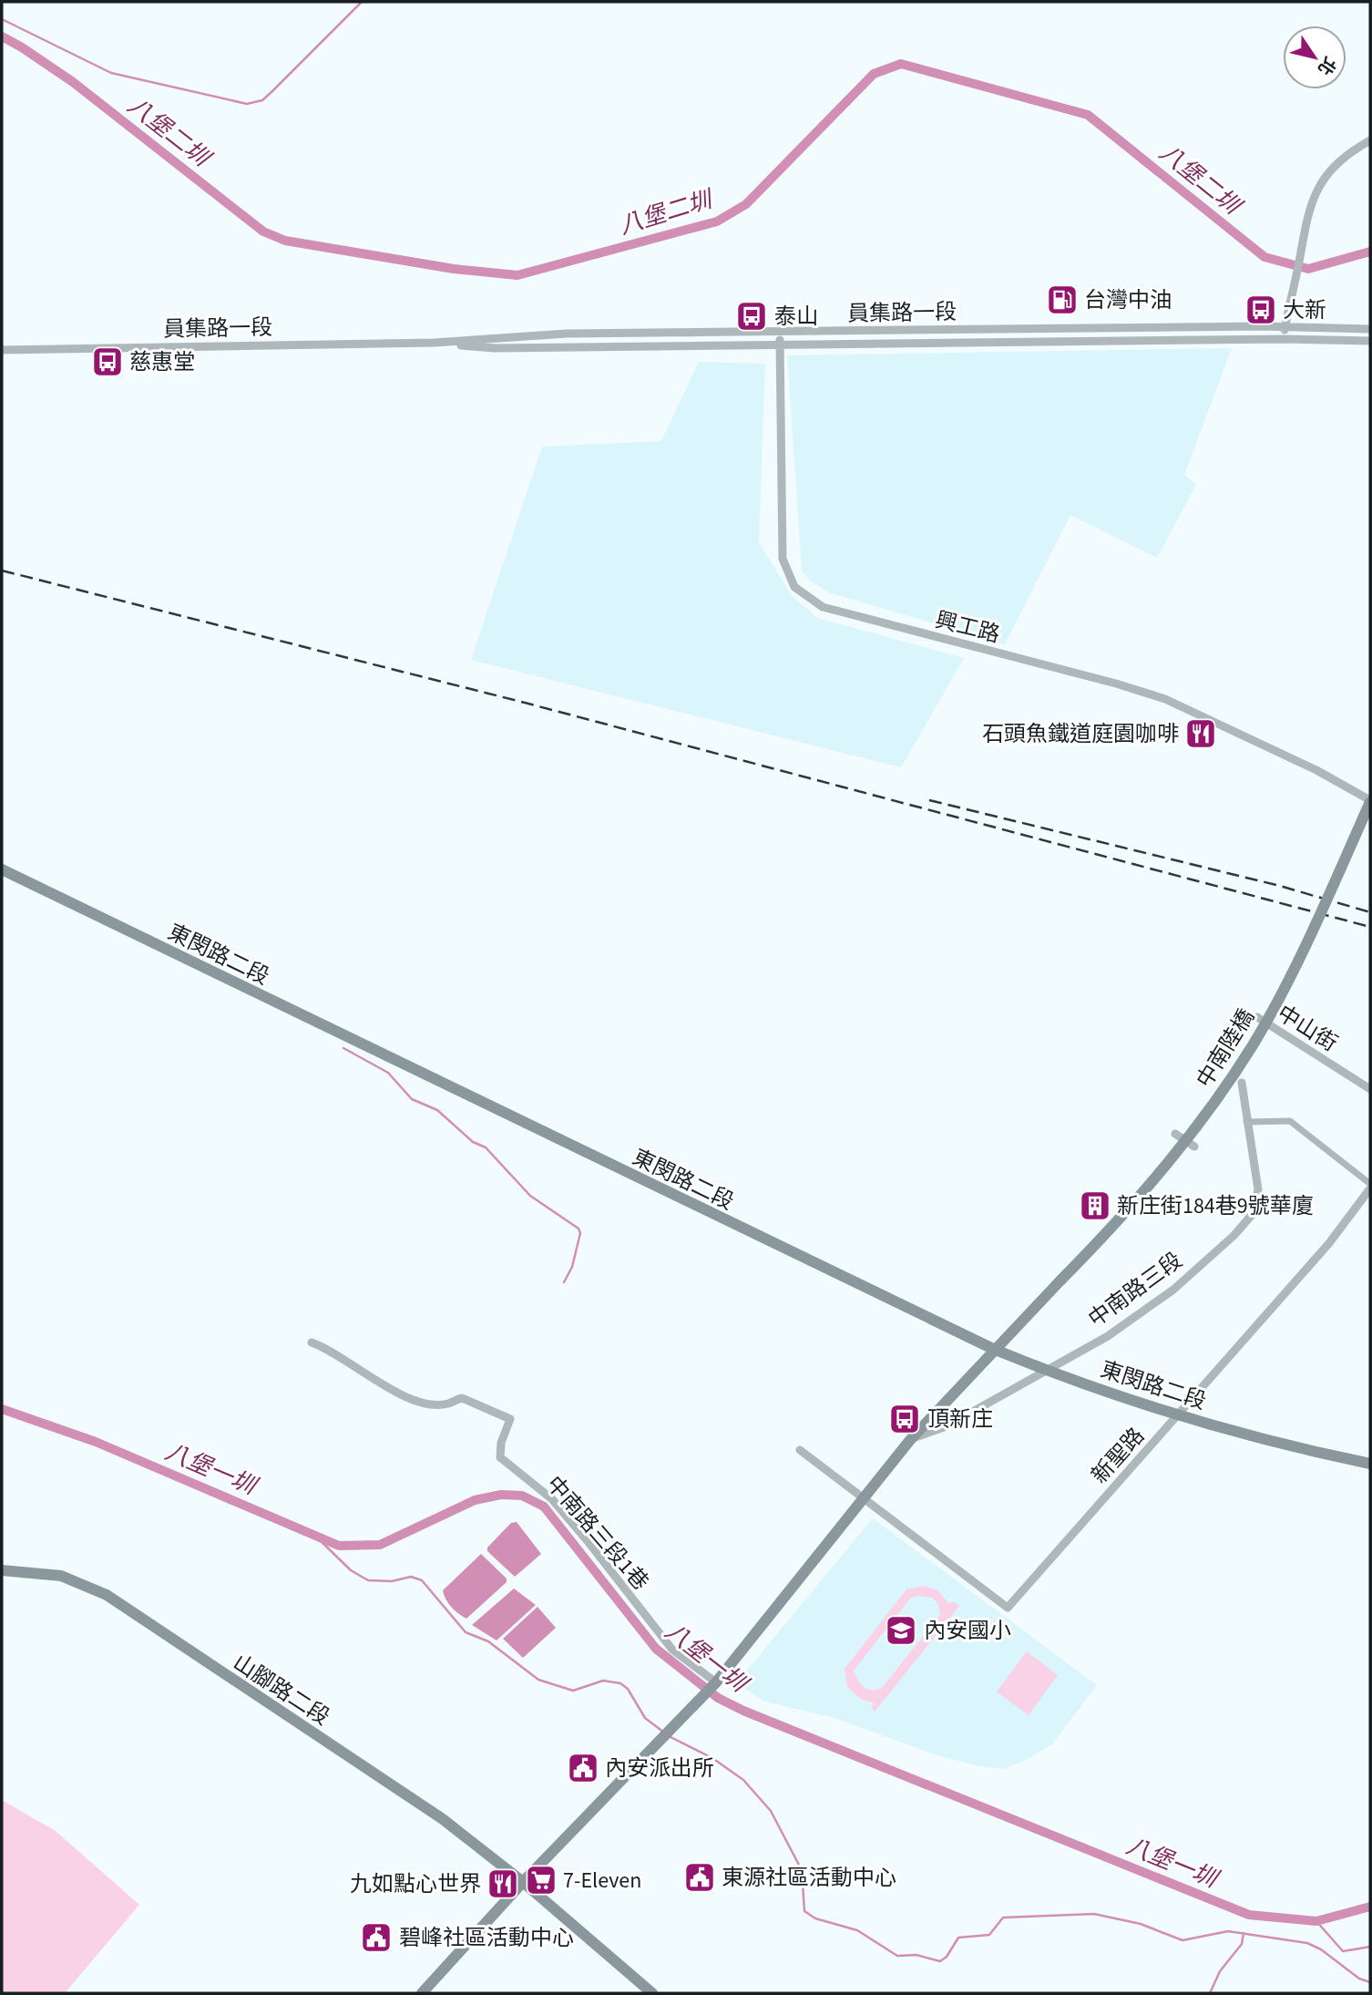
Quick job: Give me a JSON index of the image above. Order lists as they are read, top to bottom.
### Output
{
  "streets": {
    "main road": ["東閔路二段", "中南陸橋", "山腳路二段"],
    "street": [
      "員集路一段",
      "興工路",
      "中山街",
      "中南路三段",
      "新聖路",
      "中南路三段1巷"
    ]
  },
  "crossings": [
    ["員集路一段", "興工路"],
    ["興工路", "中南陸橋"],
    ["東閔路二段", "中南陸橋"],
    ["東閔路二段", "中南路三段"],
    ["東閔路二段", "新聖路"]
  ],
  "water": ["八堡二圳", "八堡一圳"],
  "places": {
    "fuel station": ["台灣中油"],
    "bus stop": [
      "大新",
      "泰山",
      "慈惠堂",
      "頂新庄"
    ],
    "restaurant": ["石頭魚鐵道庭園咖啡", "九如點心世界"],
    "building": ["新庄街184巷9號華廈"],
    "school or university": ["內安國小"],
    "public building": ["內安派出所", "東源社區活動中心", "碧峰社區活動中心"],
    "supermarket": ["7-Eleven"]
  },
  "north": "bottom right"
}
